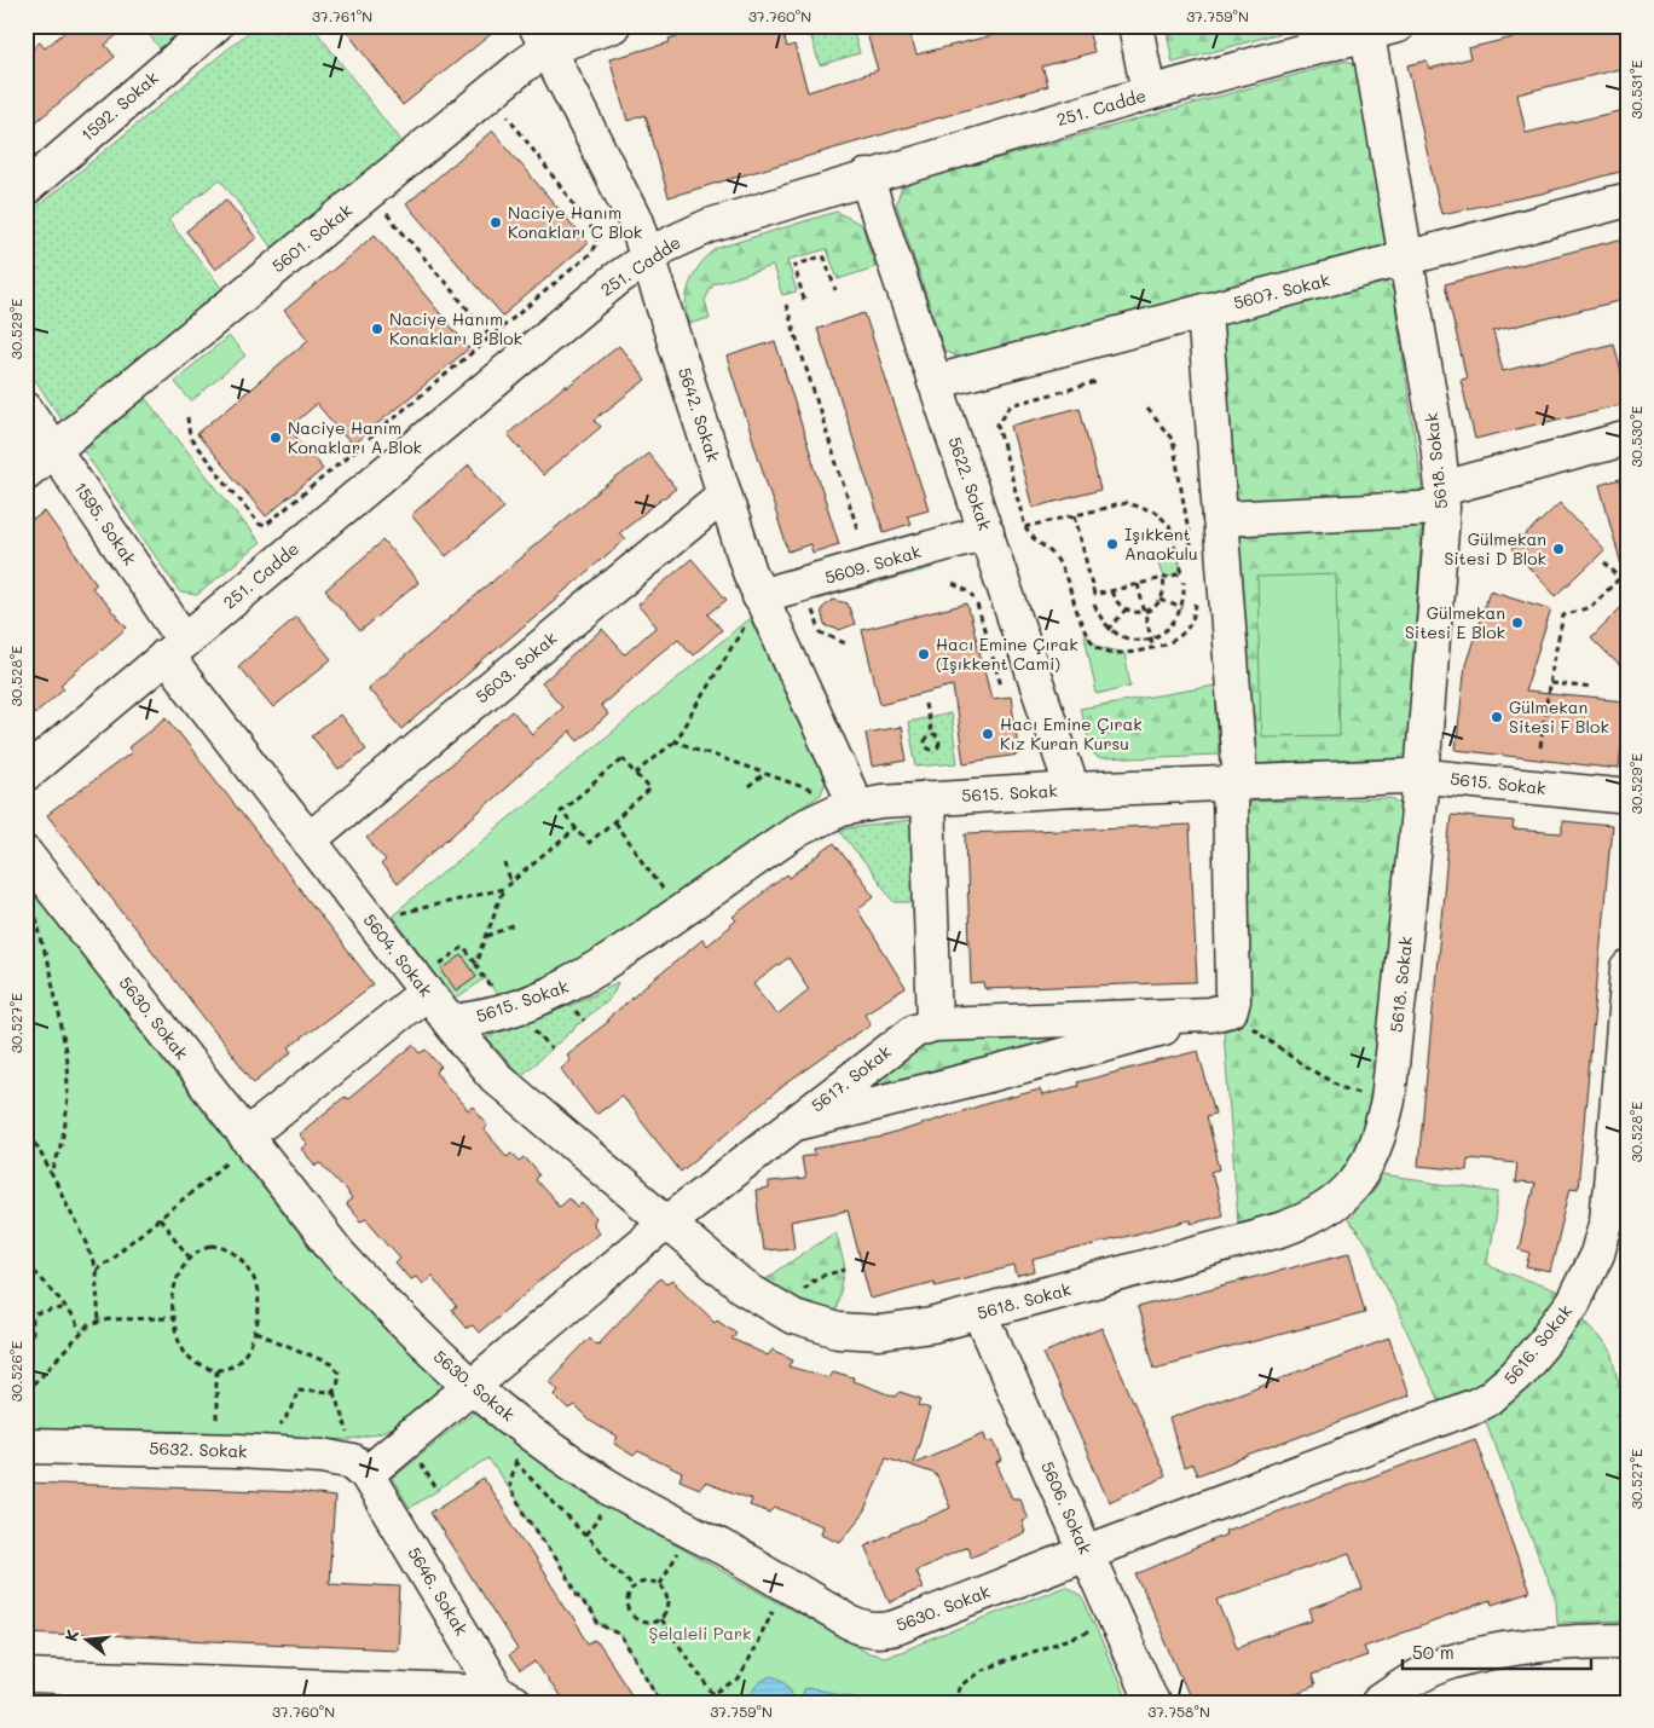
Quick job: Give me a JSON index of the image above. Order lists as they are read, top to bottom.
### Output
{
  "streets": {
    "street": [
      "1592. Sokak",
      "251. Cadde",
      "5601. Sokak",
      "5607. Sokak",
      "5642. Sokak",
      "5618. Sokak",
      "5622. Sokak",
      "1595. Sokak",
      "5609. Sokak",
      "5603. Sokak",
      "5615. Sokak",
      "5604. Sokak",
      "5630. Sokak",
      "5617. Sokak",
      "5616. Sokak",
      "5632. Sokak",
      "5606. Sokak",
      "5646. Sokak"
    ]
  },
  "crossings": [
    ["251. Cadde", "5642. Sokak"],
    ["251. Cadde", "5618. Sokak"],
    ["251. Cadde", "5622. Sokak"],
    ["251. Cadde", "1595. Sokak"],
    ["251. Cadde", "5604. Sokak"],
    ["5601. Sokak", "5642. Sokak"],
    ["5601. Sokak", "1595. Sokak"],
    ["5607. Sokak", "5618. Sokak"],
    ["5607. Sokak", "5622. Sokak"],
    ["5642. Sokak", "5609. Sokak"],
    ["5642. Sokak", "5603. Sokak"],
    ["5642. Sokak", "5615. Sokak"],
    ["5618. Sokak", "5615. Sokak"],
    ["5618. Sokak", "5604. Sokak"],
    ["5618. Sokak", "5617. Sokak"],
    ["5618. Sokak", "5606. Sokak"],
    ["5622. Sokak", "5609. Sokak"],
    ["5622. Sokak", "5615. Sokak"],
    ["1595. Sokak", "5604. Sokak"],
    ["5603. Sokak", "5604. Sokak"],
    ["5615. Sokak", "5604. Sokak"],
    ["5604. Sokak", "5617. Sokak"],
    ["5630. Sokak", "5617. Sokak"],
    ["5630. Sokak", "5616. Sokak"],
    ["5630. Sokak", "5606. Sokak"],
    ["5617. Sokak", "5632. Sokak"],
    ["5617. Sokak", "5646. Sokak"],
    ["5616. Sokak", "5606. Sokak"],
    ["5632. Sokak", "5646. Sokak"]
  ],
  "parks": ["Şelaleli Park"],
  "places": [
    "Naciye Hanım Konakları C Blok",
    "Naciye Hanım Konakları B Blok",
    "Naciye Hanım Konakları A Blok",
    "Işıkkent Anaokulu",
    "Gülmekan Sitesi D Blok",
    "Gülmekan Sitesi E Blok",
    "Hacı Emine Çırak (Işıkkent Cami)",
    "Gülmekan Sitesi F Blok",
    "Hacı Emine Çırak Kız Kuran Kursu"
  ],
  "scale_bar": "50 m",
  "north": "left",
  "coordinates": [
    "37.761°N",
    "37.760°N",
    "37.759°N",
    "30.531°E",
    "30.529°E",
    "30.530°E",
    "30.528°E",
    "30.527°E",
    "30.526°E",
    "37.758°N"
  ]
}
